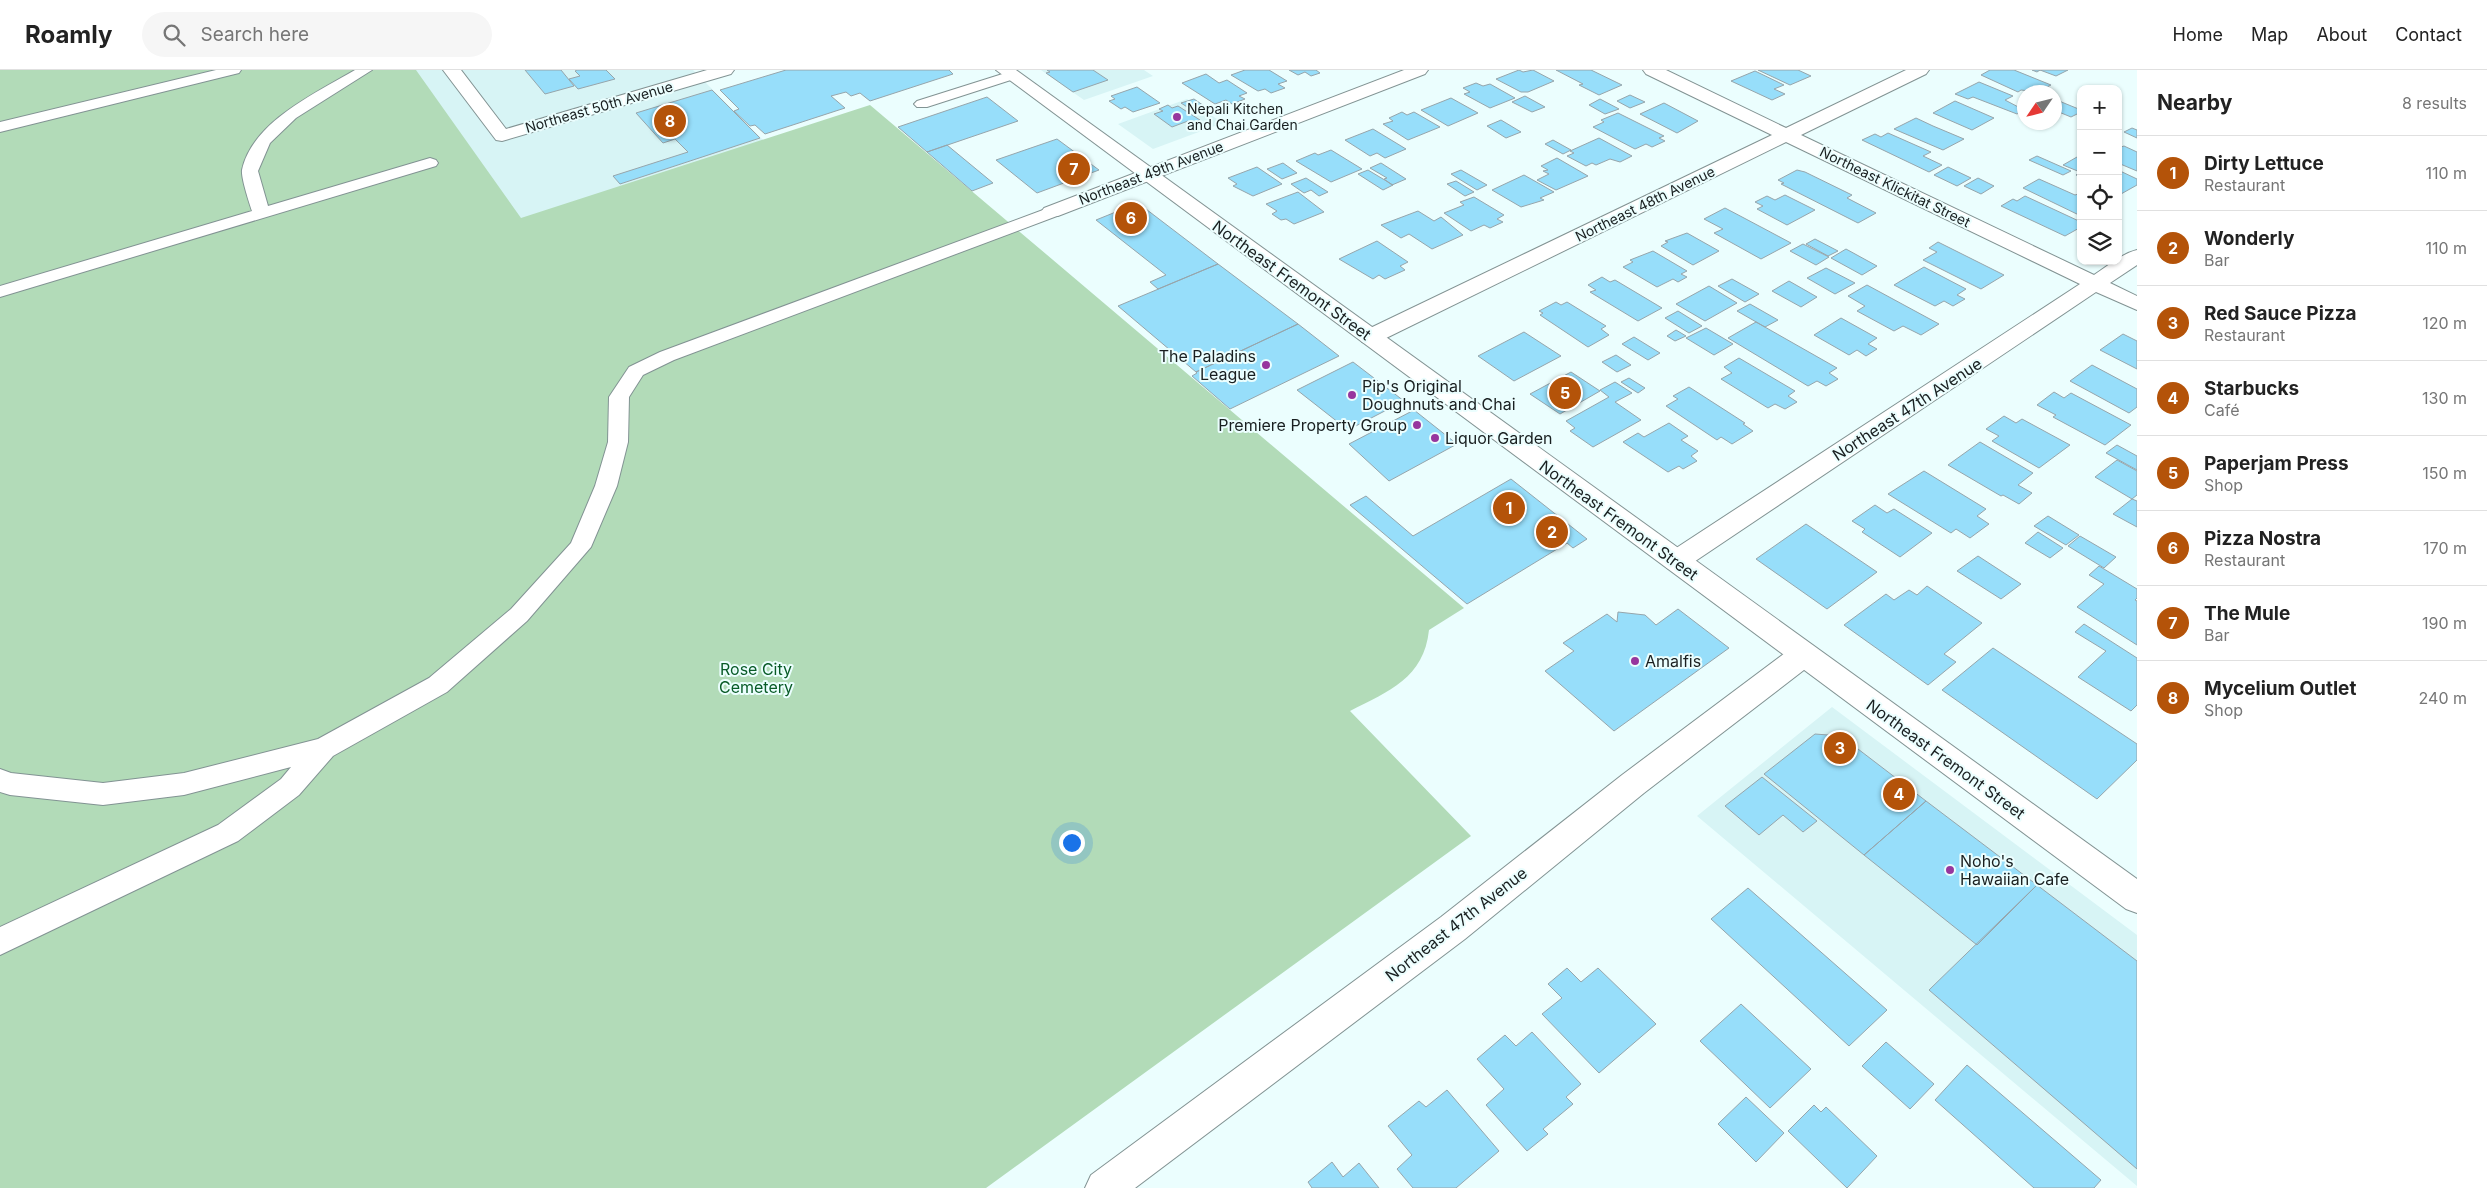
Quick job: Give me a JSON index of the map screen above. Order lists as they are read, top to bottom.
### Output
{
  "streets": {
    "street": [
      "Northeast 50th Avenue",
      "Northeast 49th Avenue",
      "Northeast Klickitat Street",
      "Northeast 48th Avenue",
      "Northeast Fremont Street",
      "Northeast 47th Avenue"
    ]
  },
  "crossings": [
    ["Northeast 49th Avenue", "Northeast Fremont Street"],
    ["Northeast Klickitat Street", "Northeast 48th Avenue"],
    ["Northeast Klickitat Street", "Northeast 47th Avenue"],
    ["Northeast 48th Avenue", "Northeast Fremont Street"],
    ["Northeast Fremont Street", "Northeast 47th Avenue"]
  ],
  "parks": ["Rose City Cemetery"],
  "places": [
    "Nepali Kitchen and Chai Garden",
    "The Paladins League",
    "Pip's Original Doughnuts and Chai",
    "Premiere Property Group",
    "Liquor Garden",
    "Amalfis",
    "Noho's Hawaiian Cafe"
  ],
  "north": "bottom left",
  "page": {
    "header": "Roamly",
    "search": "Search here",
    "nav": [
      "Home",
      "Map",
      "About",
      "Contact"
    ],
    "heading": ["Nearby", "8 results"],
    "map_buttons": ["+", "−"],
    "pins": [
      "8",
      "7",
      "6",
      "5",
      "1",
      "2",
      "3",
      "4"
    ],
    "list": [
      {
        "mark": "1",
        "name": "Dirty Lettuce",
        "note": "Restaurant",
        "value": "110 m"
      },
      {
        "mark": "2",
        "name": "Wonderly",
        "note": "Bar",
        "value": "110 m"
      },
      {
        "mark": "3",
        "name": "Red Sauce Pizza",
        "note": "Restaurant",
        "value": "120 m"
      },
      {
        "mark": "4",
        "name": "Starbucks",
        "note": "Café",
        "value": "130 m"
      },
      {
        "mark": "5",
        "name": "Paperjam Press",
        "note": "Shop",
        "value": "150 m"
      },
      {
        "mark": "6",
        "name": "Pizza Nostra",
        "note": "Restaurant",
        "value": "170 m"
      },
      {
        "mark": "7",
        "name": "The Mule",
        "note": "Bar",
        "value": "190 m"
      },
      {
        "mark": "8",
        "name": "Mycelium Outlet",
        "note": "Shop",
        "value": "240 m"
      }
    ]
  }
}
